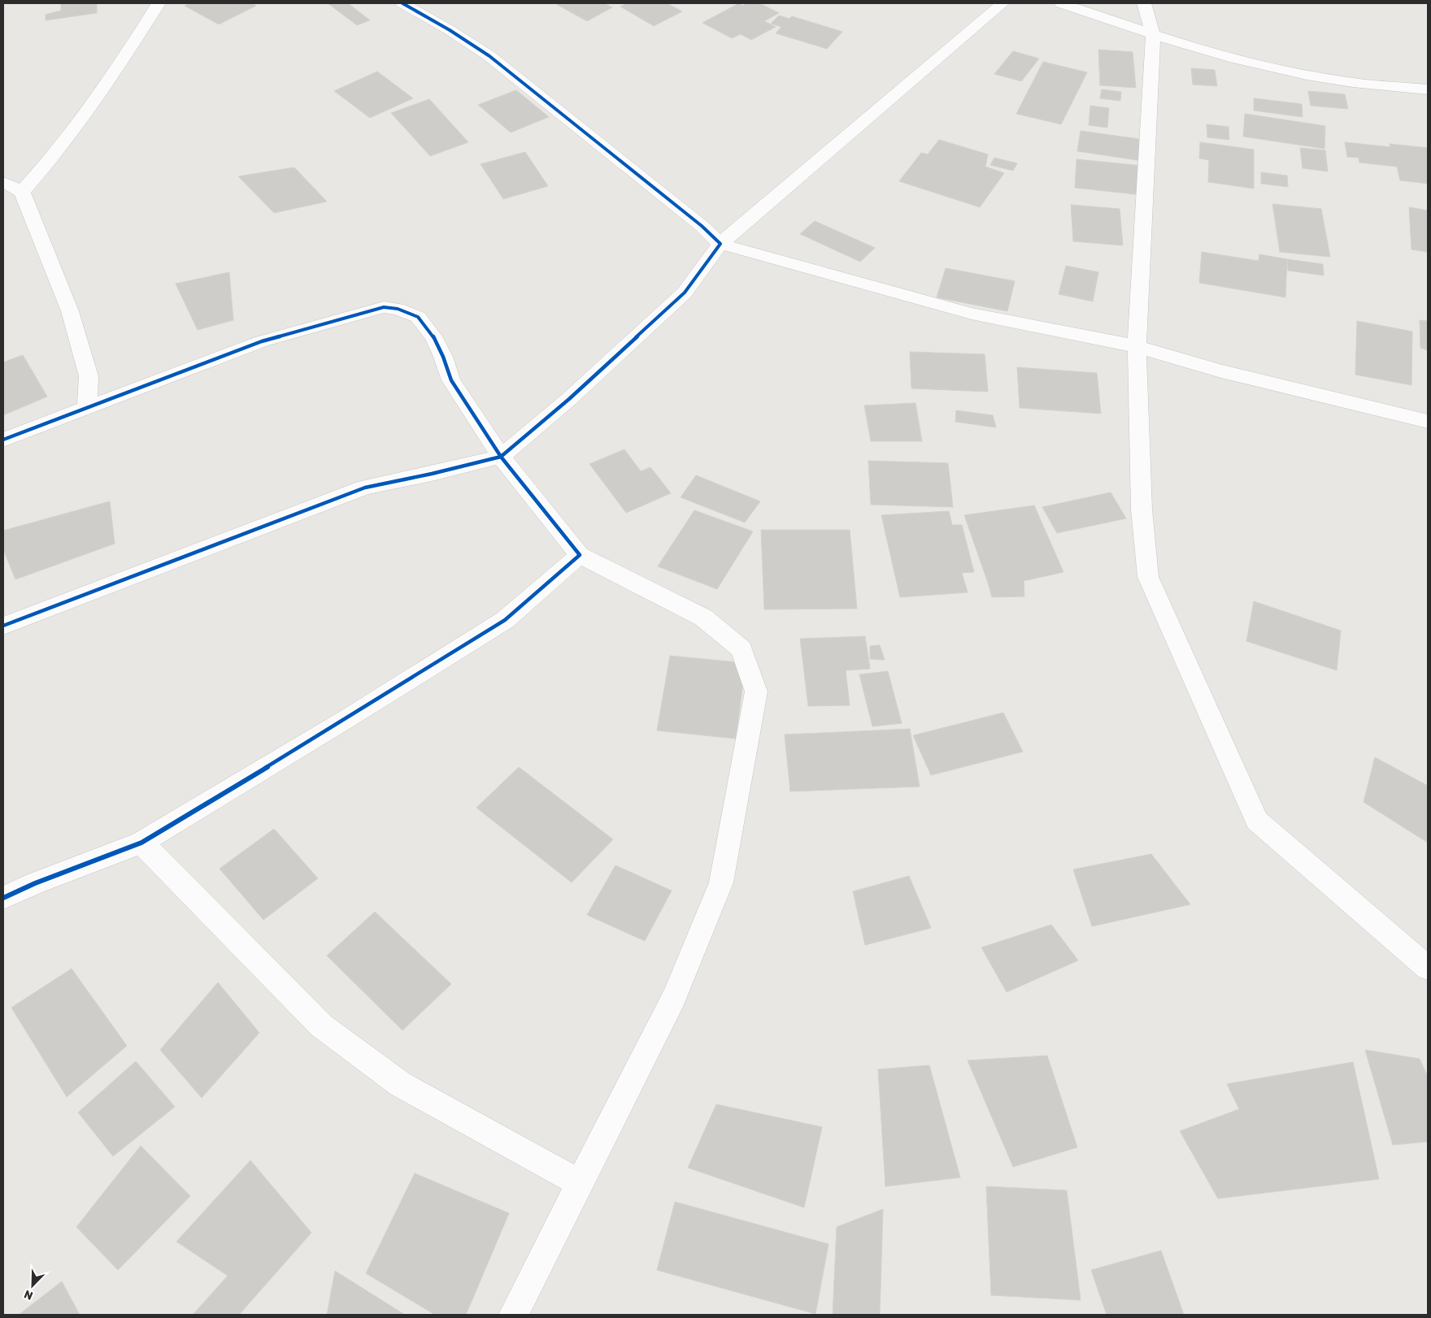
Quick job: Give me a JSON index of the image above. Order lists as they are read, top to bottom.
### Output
{
  "north": "bottom left"
}
